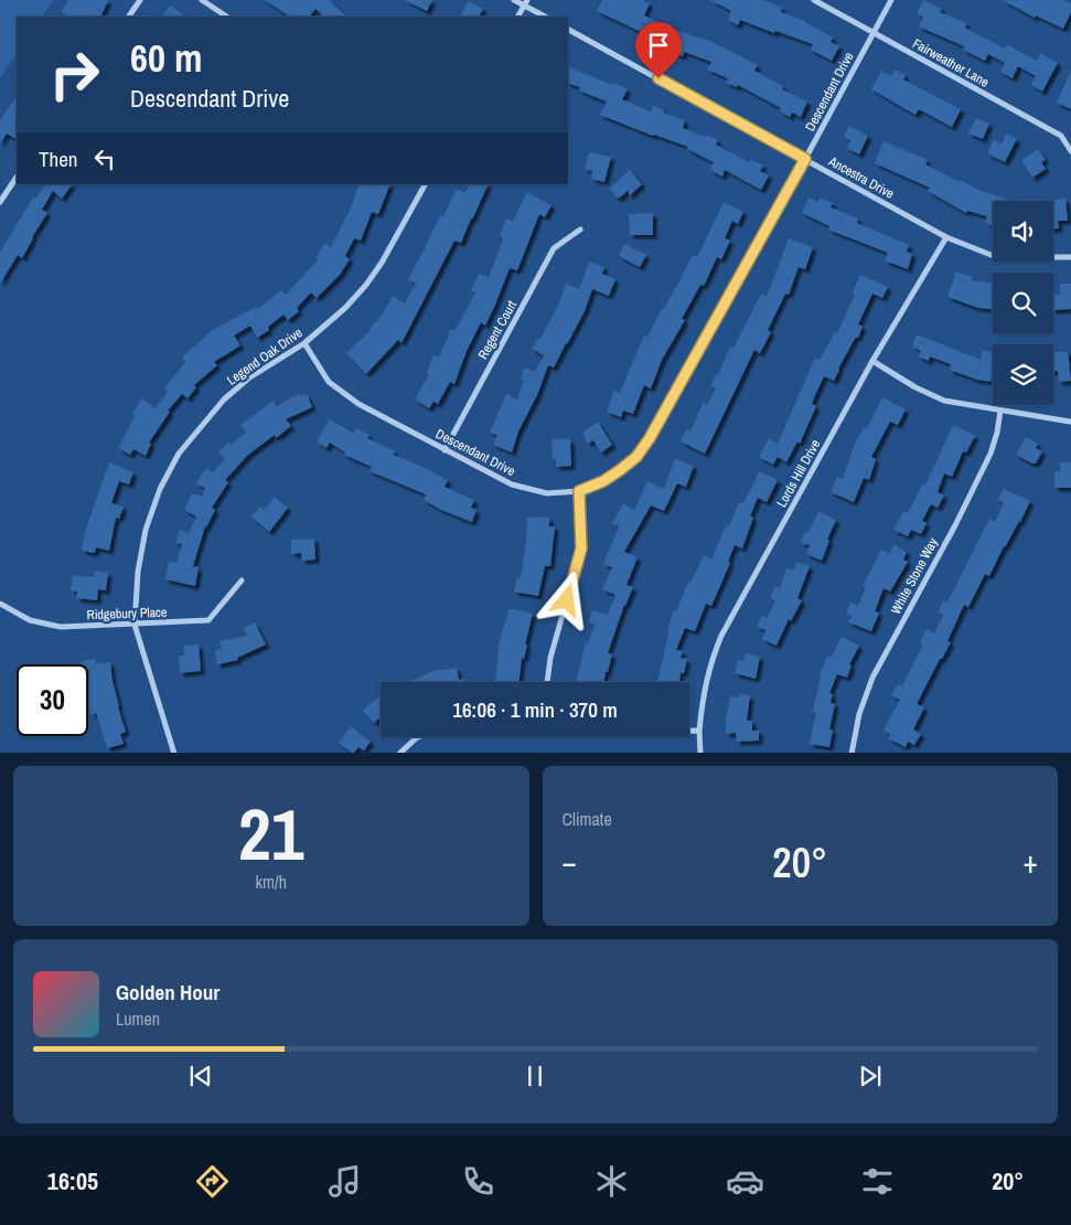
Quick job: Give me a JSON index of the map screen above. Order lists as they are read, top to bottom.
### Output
{
  "streets": {
    "street": [
      "Fairweather Lane",
      "Descendant Drive",
      "Ancestra Drive",
      "Regent Court",
      "Legend Oak Drive",
      "Lords Hill Drive",
      "White Stone Way",
      "Ridgebury Place"
    ]
  },
  "crossings": [
    ["Fairweather Lane", "Descendant Drive"],
    ["Descendant Drive", "Ancestra Drive"],
    ["Descendant Drive", "Regent Court"],
    ["Descendant Drive", "Legend Oak Drive"],
    ["Ancestra Drive", "Lords Hill Drive"],
    ["Legend Oak Drive", "Ridgebury Place"]
  ],
  "page": {
    "turn": ["60 m", "Descendant Drive"],
    "then": "Then",
    "limit": "30",
    "trip": "16:06 · 1 min · 370 m",
    "tile": [
      ["21", "km/h"],
      "Climate"
    ],
    "heat": ["−", "20°", "+"],
    "song": ["Golden Hour", "Lumen"],
    "tabs": ["16:05", "20°"]
  }
}
